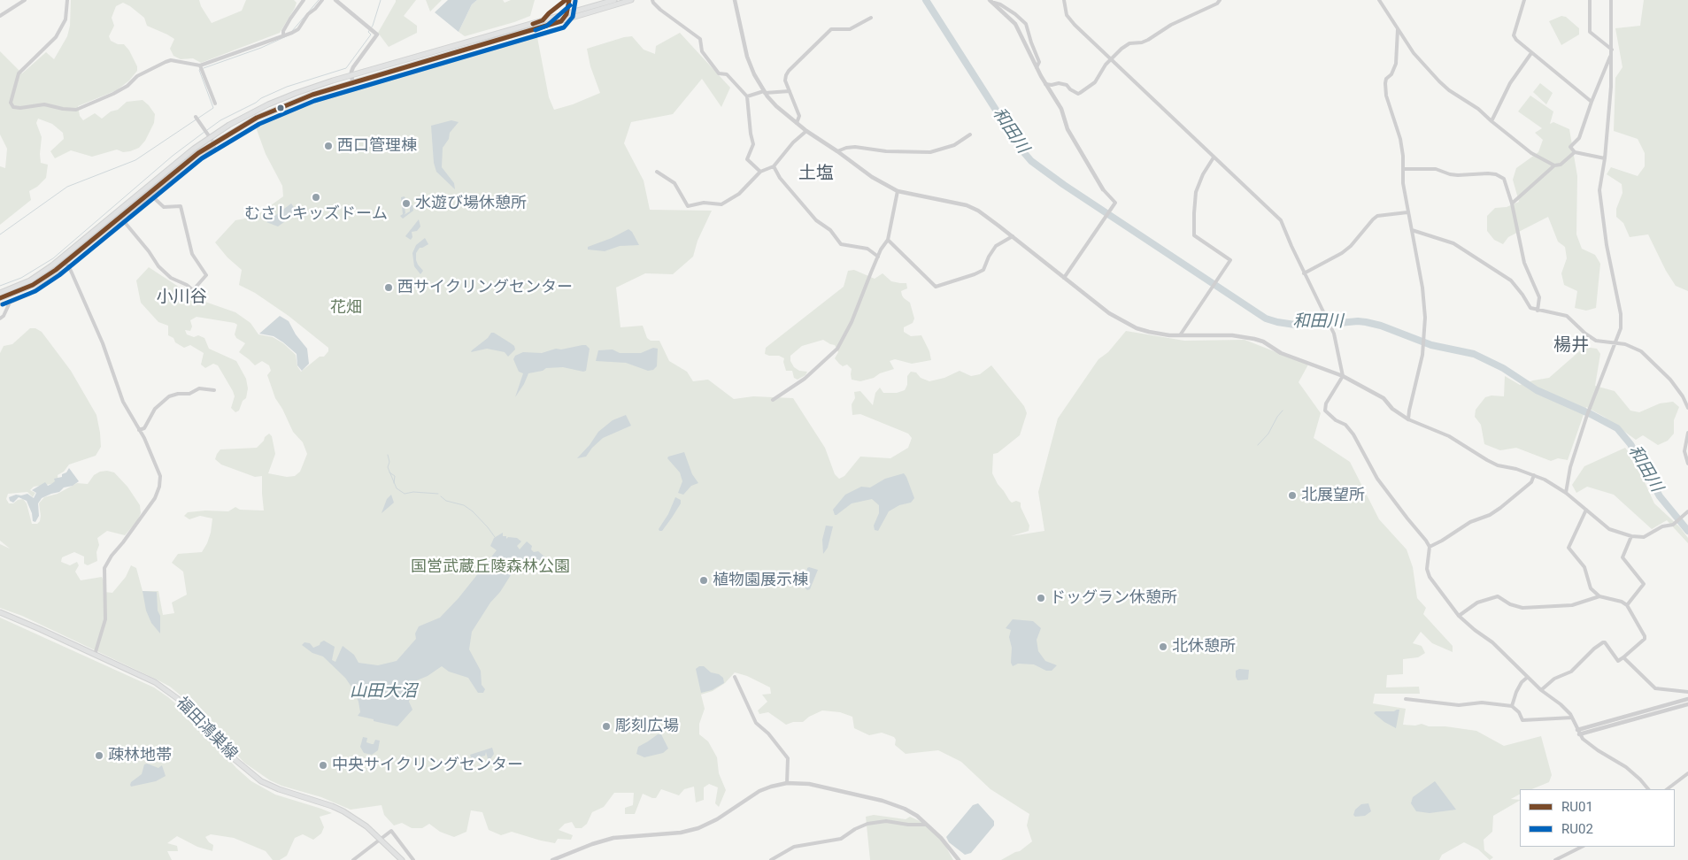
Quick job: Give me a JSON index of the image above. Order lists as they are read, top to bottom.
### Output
{
  "streets": {
    "main road": ["福田鴻巣線"]
  },
  "districts": ["土塩", "小川谷", "楊井"],
  "water": ["和田川", "山田大沼"],
  "parks": ["花畑", "国営武蔵丘陵森林公園"],
  "places": [
    "西口管理棟",
    "むさしキッズドーム",
    "水遊び場休憩所",
    "西サイクリングセンター",
    "北展望所",
    "植物園展示棟",
    "ドッグラン休憩所",
    "北休憩所",
    "彫刻広場",
    "疎林地帯",
    "中央サイクリングセンター"
  ],
  "lines": ["transit line RU01", "transit line RU02"],
  "legend": ["RU01", "RU02"]
}
